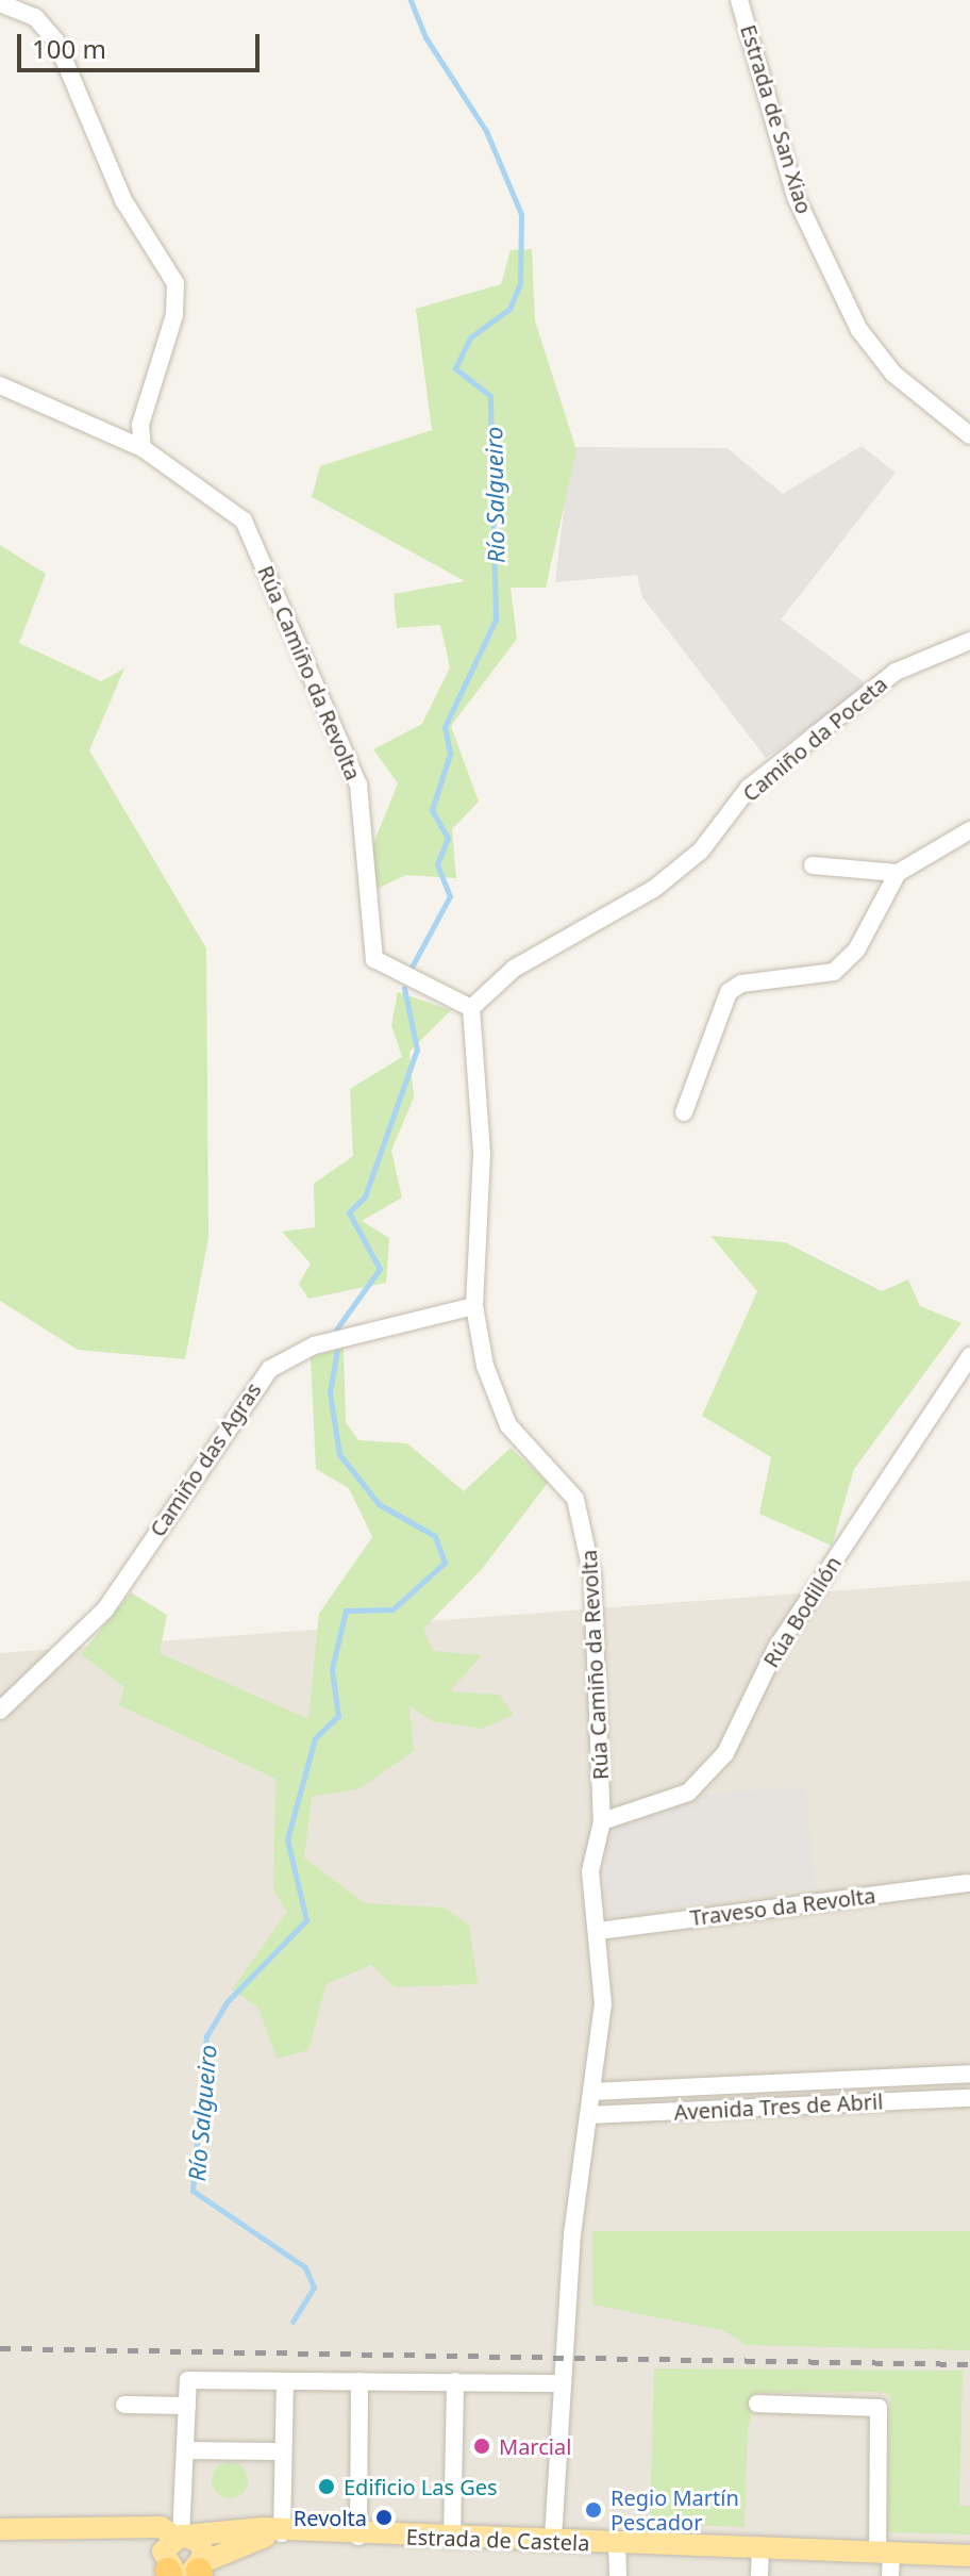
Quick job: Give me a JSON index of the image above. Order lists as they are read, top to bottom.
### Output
{
  "streets": {
    "main road": ["Estrada de Castela"],
    "street": [
      "Estrada de San Xiao",
      "Rúa Camiño da Revolta",
      "Camiño da Poceta",
      "Camiño das Agras",
      "Rúa Bodillón",
      "Traveso da Revolta",
      "Avenida Tres de Abril"
    ]
  },
  "crossings": [
    ["Rúa Camiño da Revolta", "Camiño da Poceta"],
    ["Rúa Camiño da Revolta", "Camiño das Agras"],
    ["Rúa Camiño da Revolta", "Rúa Bodillón"],
    ["Rúa Camiño da Revolta", "Traveso da Revolta"],
    ["Rúa Camiño da Revolta", "Avenida Tres de Abril"],
    ["Rúa Camiño da Revolta", "Estrada de Castela"]
  ],
  "water": ["Río Salgueiro"],
  "places": [
    "Marcial",
    "Edificio Las Ges",
    "Regio Martín Pescador",
    "Revolta"
  ],
  "scale_bar": "100 m"
}
